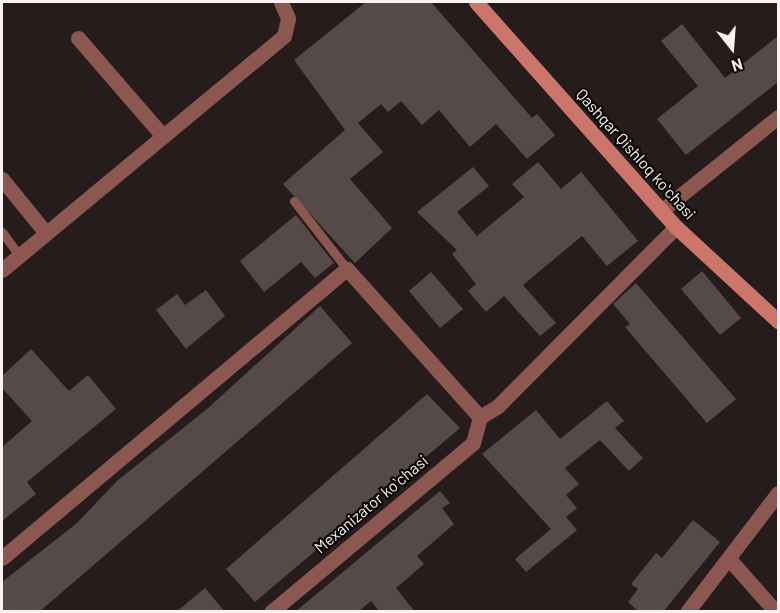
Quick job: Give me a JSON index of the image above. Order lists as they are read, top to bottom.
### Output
{
  "streets": {
    "main road": ["Qashqar Qishloq koʻchasi"],
    "street": ["Mexanizator koʻchasi"]
  },
  "north": "bottom"
}
